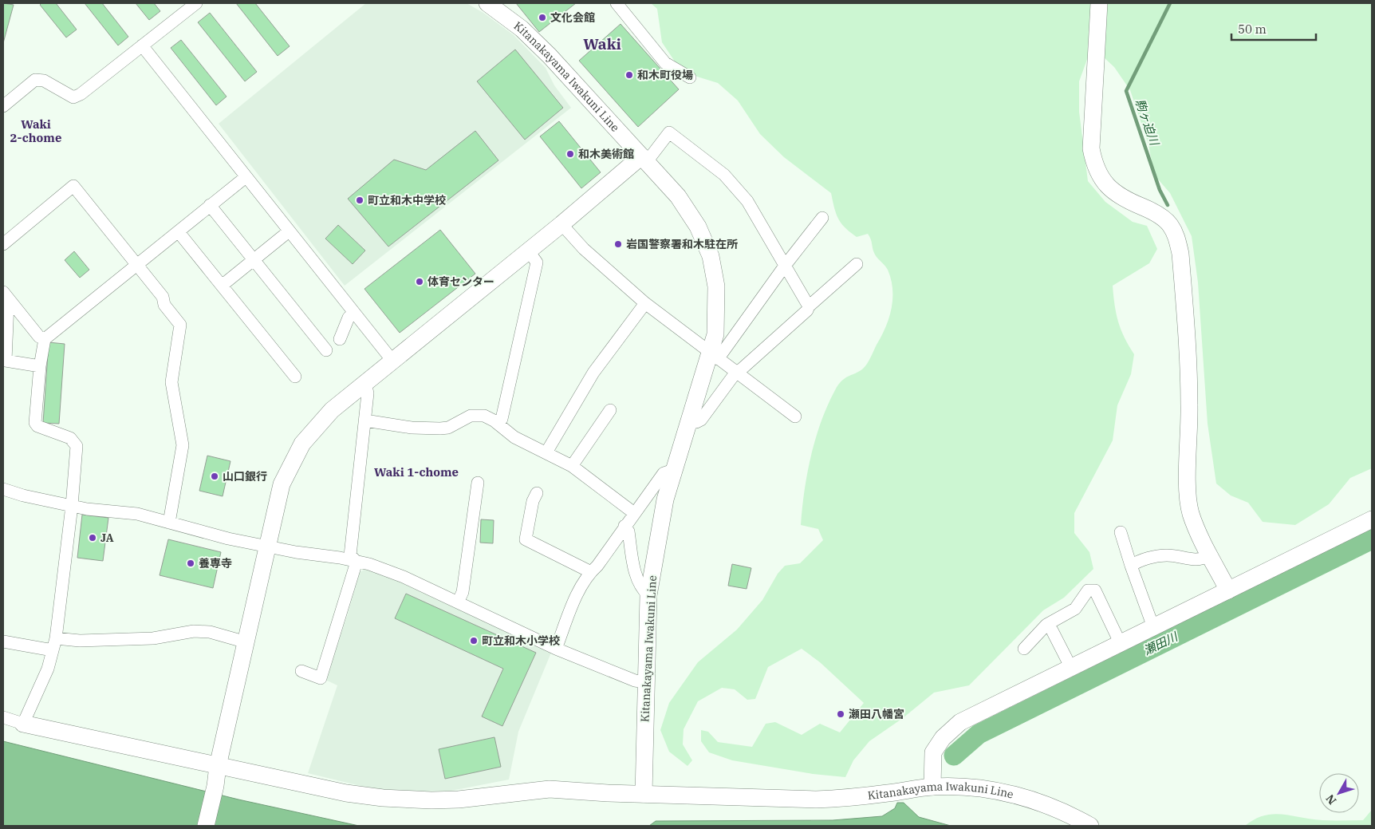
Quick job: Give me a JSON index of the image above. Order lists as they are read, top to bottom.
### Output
{
  "streets": {
    "street": ["Kitanakayama Iwakuni Line"]
  },
  "districts": ["Waki", "Waki 2-chome", "Waki 1-chome"],
  "water": ["駒ヶ迫川", "瀬田川"],
  "places": [
    "文化会館",
    "和木町役場",
    "和木美術館",
    "町立和木中学校",
    "岩国警察署和木駐在所",
    "体育センター",
    "山口銀行",
    "JA",
    "養専寺",
    "町立和木小学校",
    "瀬田八幡宮"
  ],
  "scale_bar": "50 m",
  "north": "bottom left"
}
